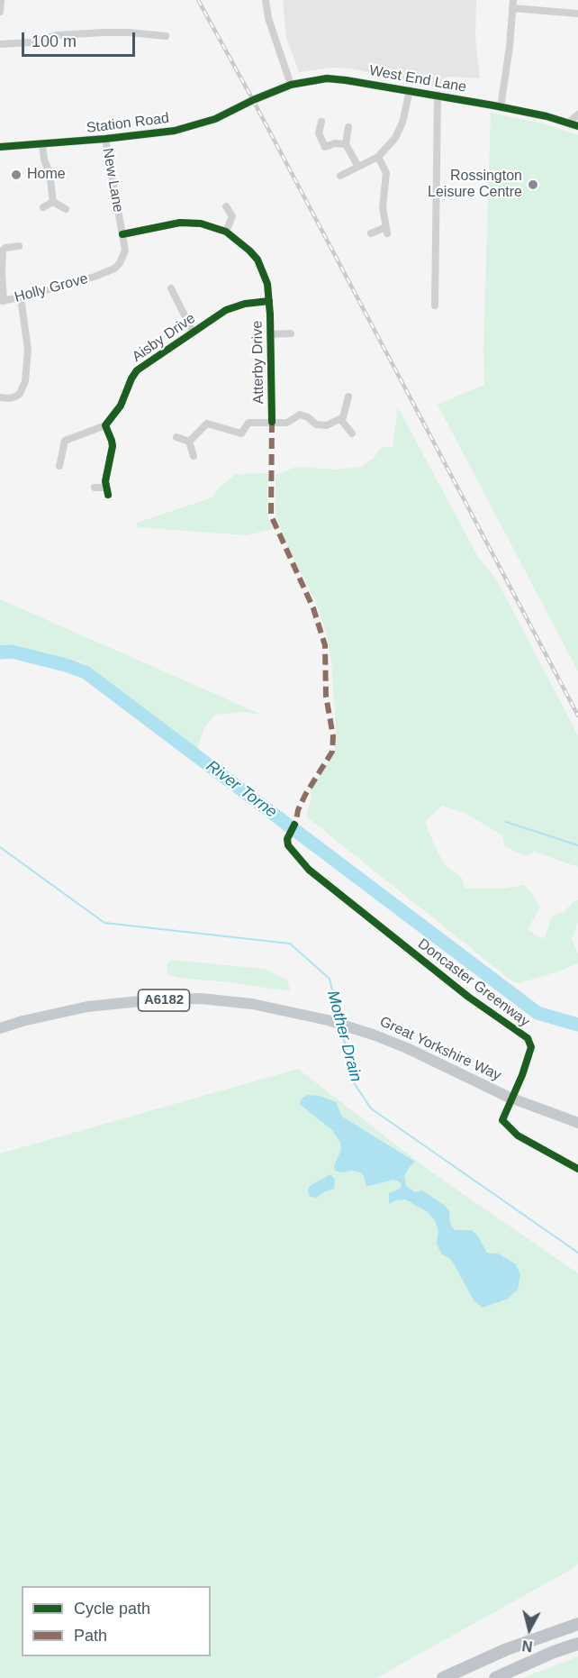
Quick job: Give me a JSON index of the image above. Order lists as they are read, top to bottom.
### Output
{
  "streets": {
    "highway": ["A6182", "Great Yorkshire Way"],
    "street": [
      "West End Lane",
      "Station Road",
      "New Lane",
      "Holly Grove",
      "Aisby Drive",
      "Atterby Drive"
    ],
    "cycle path": ["Doncaster Greenway"]
  },
  "crossings": [
    ["West End Lane", "Station Road"],
    ["Station Road", "New Lane"],
    ["New Lane", "Holly Grove"],
    ["New Lane", "Atterby Drive"],
    ["Aisby Drive", "Atterby Drive"]
  ],
  "water": ["River Torne", "Mother Drain"],
  "places": ["Home", "Rossington Leisure Centre"],
  "legend": ["Cycle path", "Path"],
  "scale_bar": "100 m",
  "north": "bottom"
}
